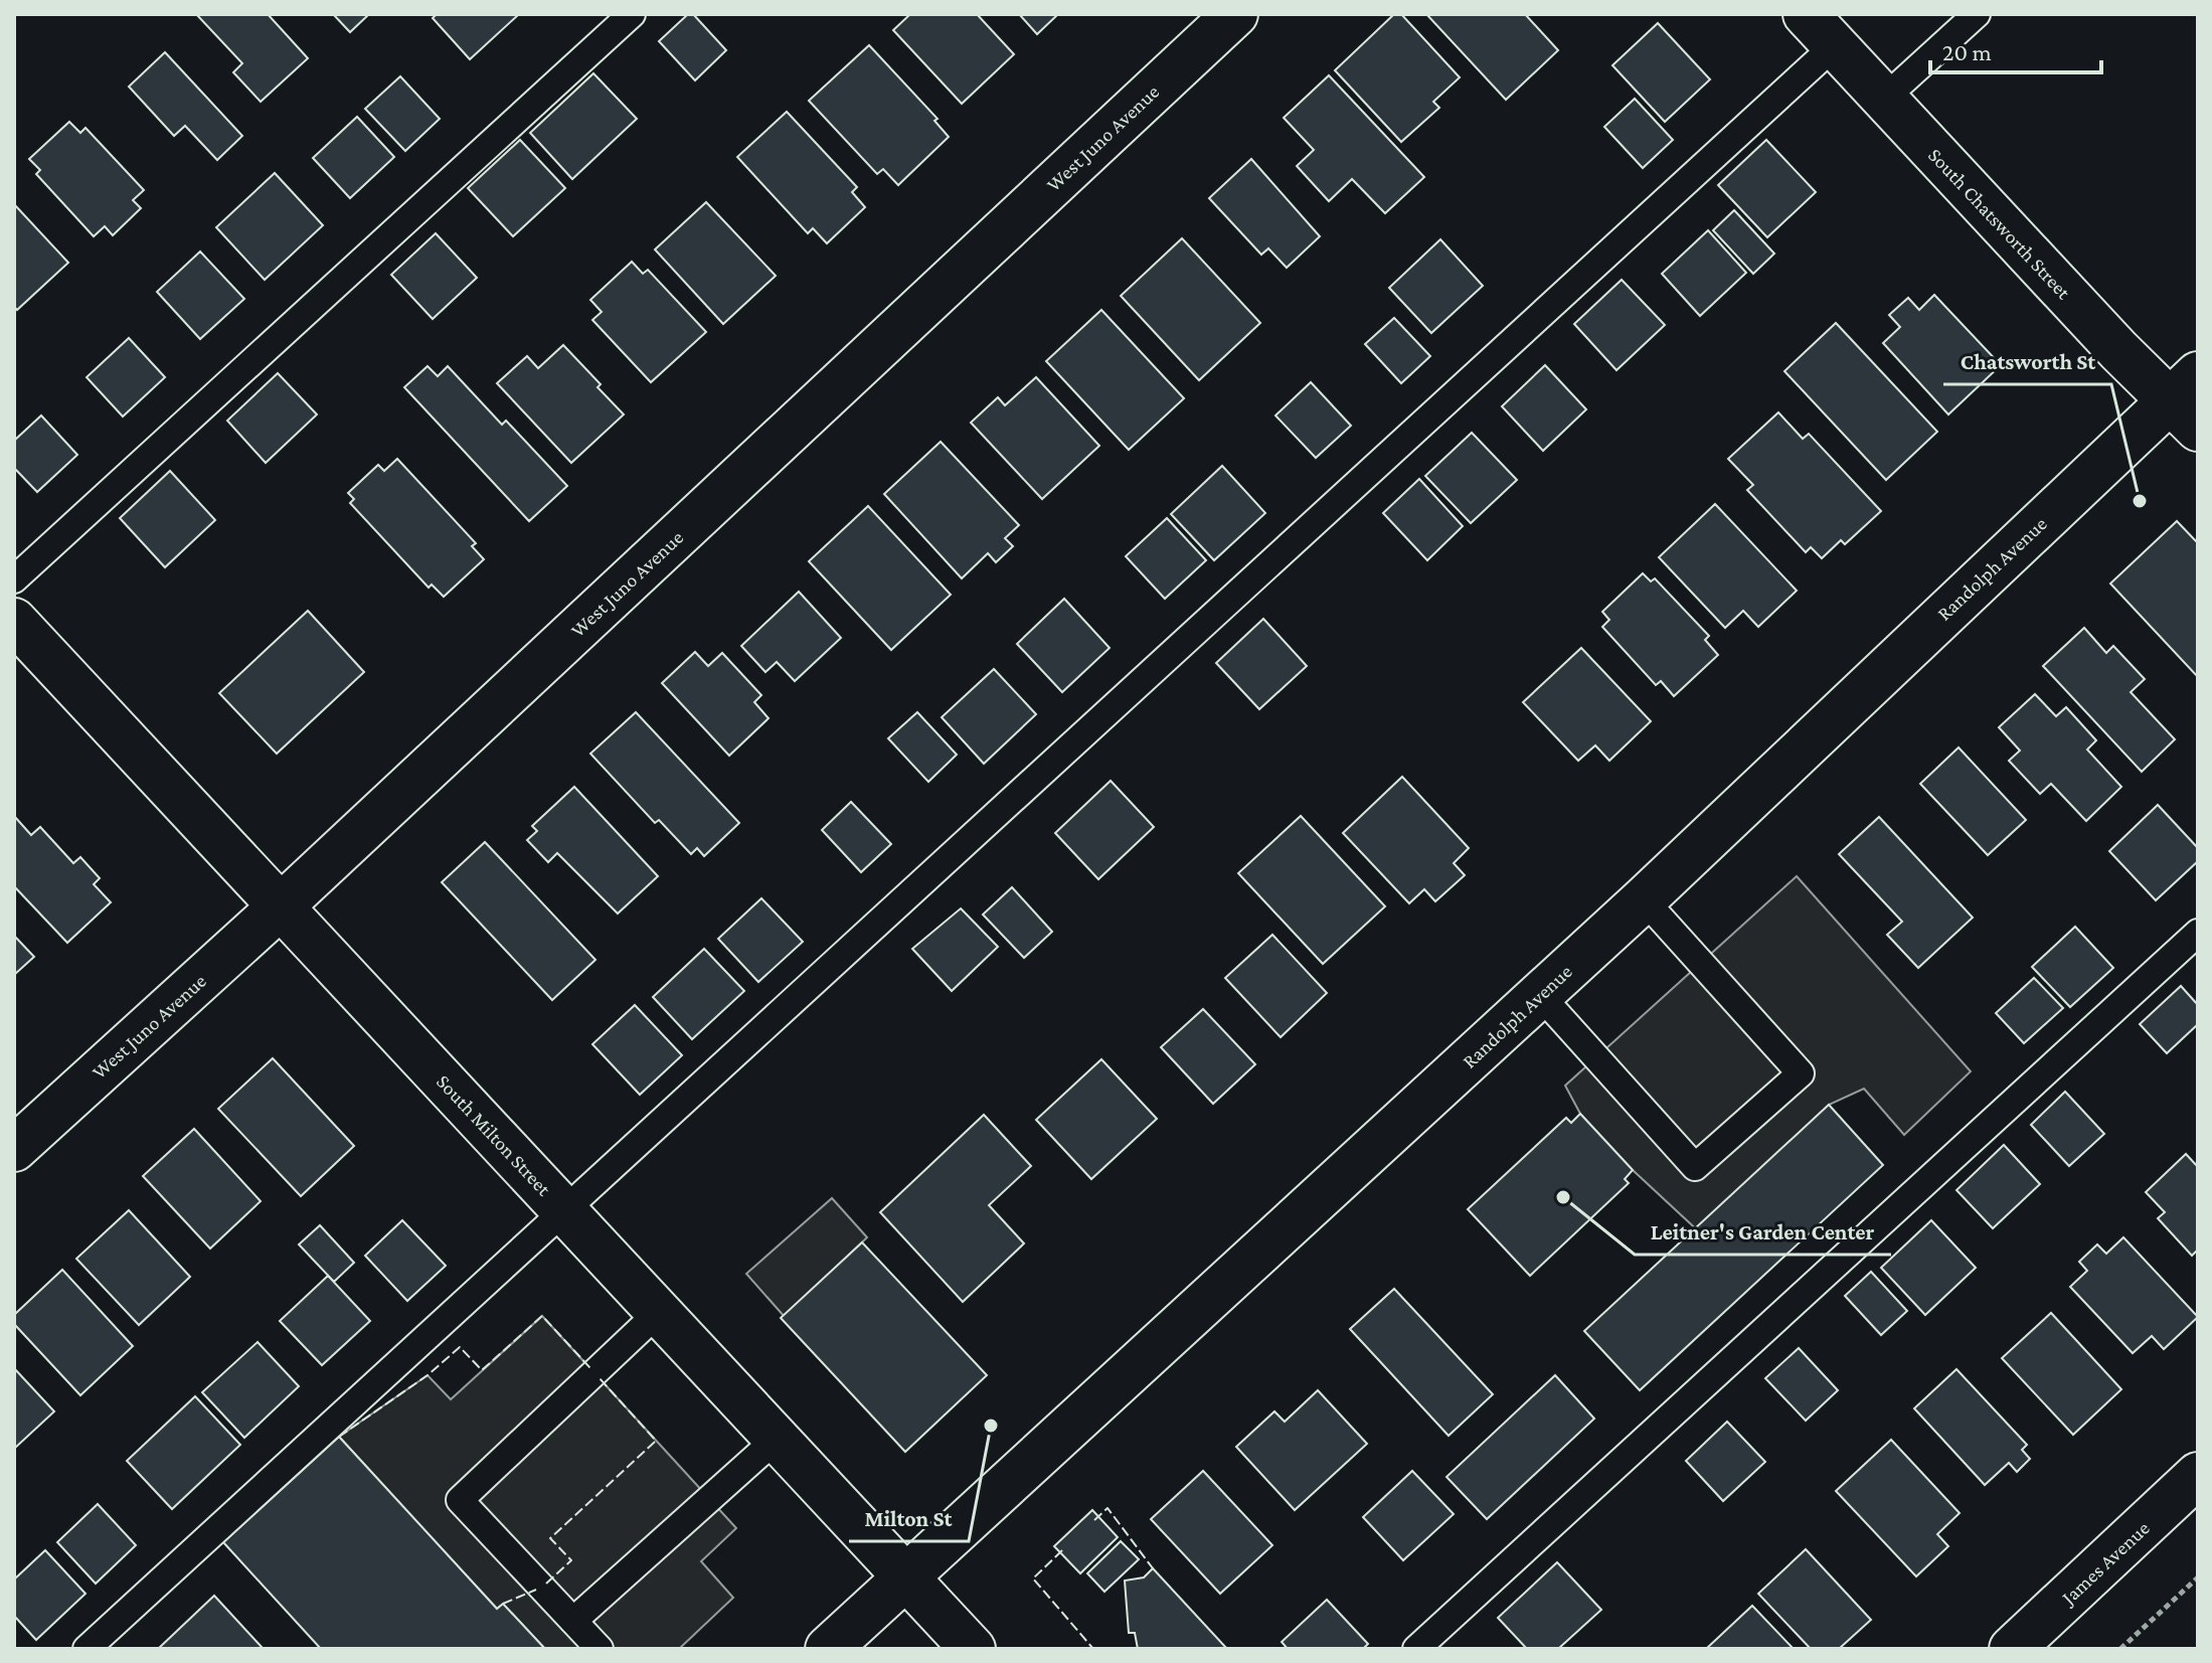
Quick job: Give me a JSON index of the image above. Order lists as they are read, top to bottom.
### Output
{
  "streets": {
    "street": [
      "West Juno Avenue",
      "South Chatsworth Street",
      "Randolph Avenue",
      "South Milton Street",
      "James Avenue"
    ]
  },
  "crossings": [
    ["West Juno Avenue", "South Milton Street"],
    ["South Chatsworth Street", "Randolph Avenue"],
    ["Randolph Avenue", "South Milton Street"]
  ],
  "places": ["Chatsworth St", "Leitner's Garden Center", "Milton St"],
  "scale_bar": "20 m"
}
